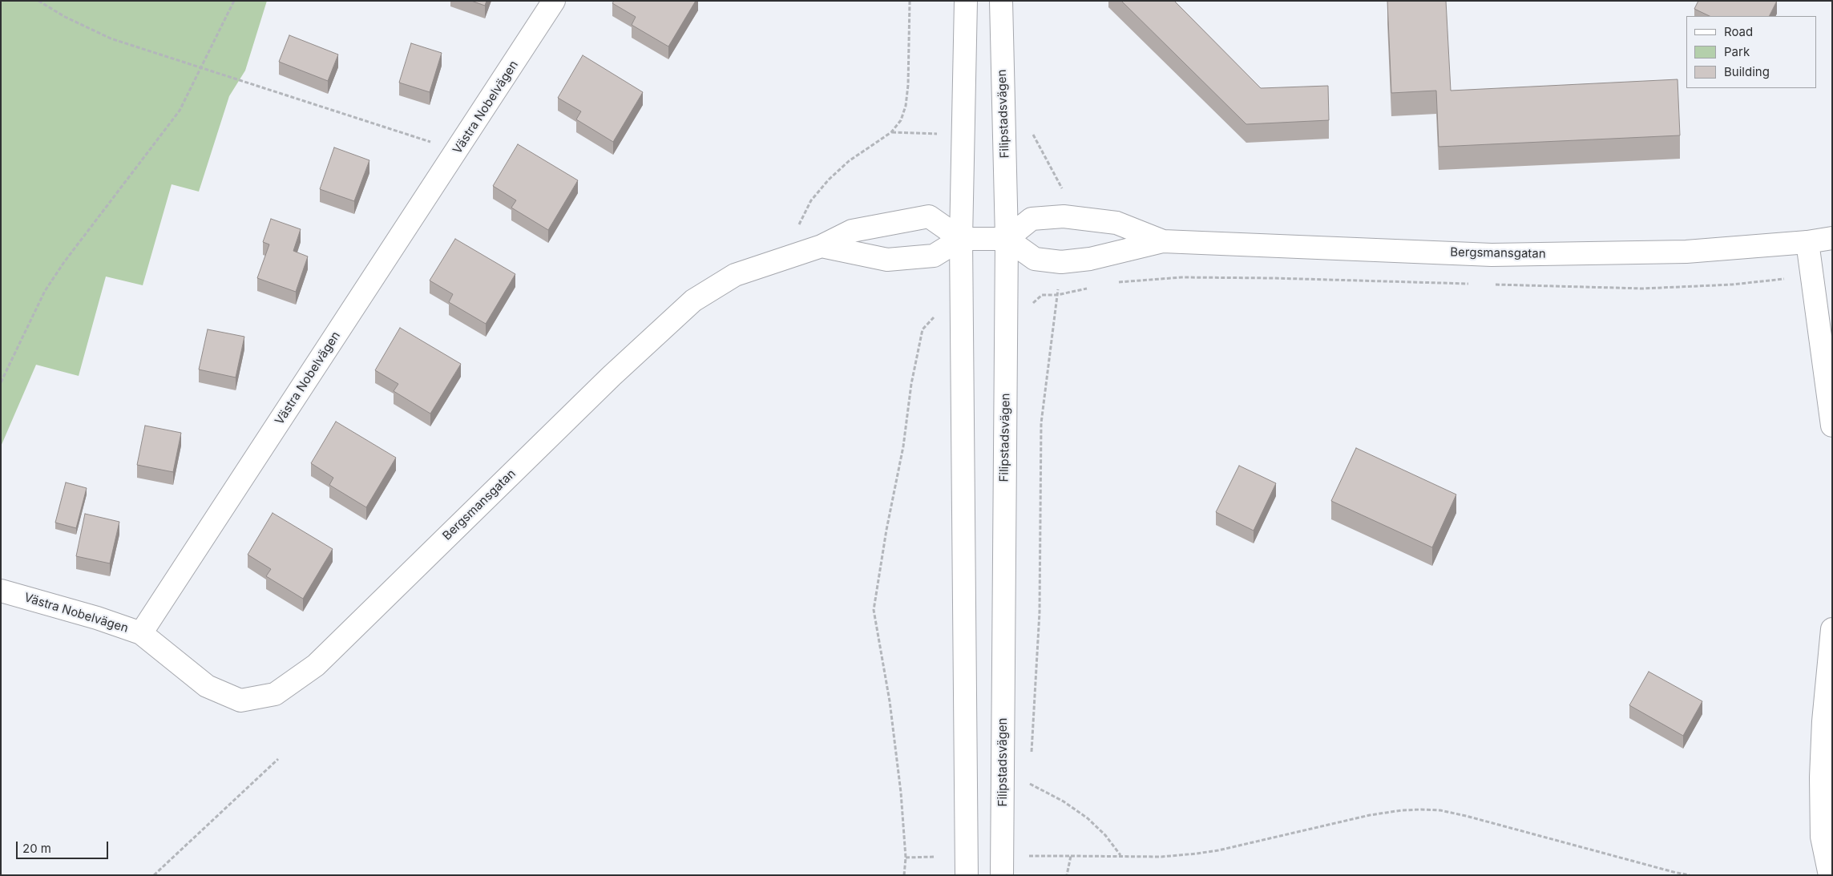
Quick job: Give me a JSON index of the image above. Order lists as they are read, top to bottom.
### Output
{
  "streets": {
    "street": ["Västra Nobelvägen", "Filipstadsvägen", "Bergsmansgatan"]
  },
  "crossings": [
    ["Västra Nobelvägen", "Bergsmansgatan"],
    ["Filipstadsvägen", "Bergsmansgatan"]
  ],
  "legend": ["Road", "Park", "Building"],
  "scale_bar": "20 m"
}
